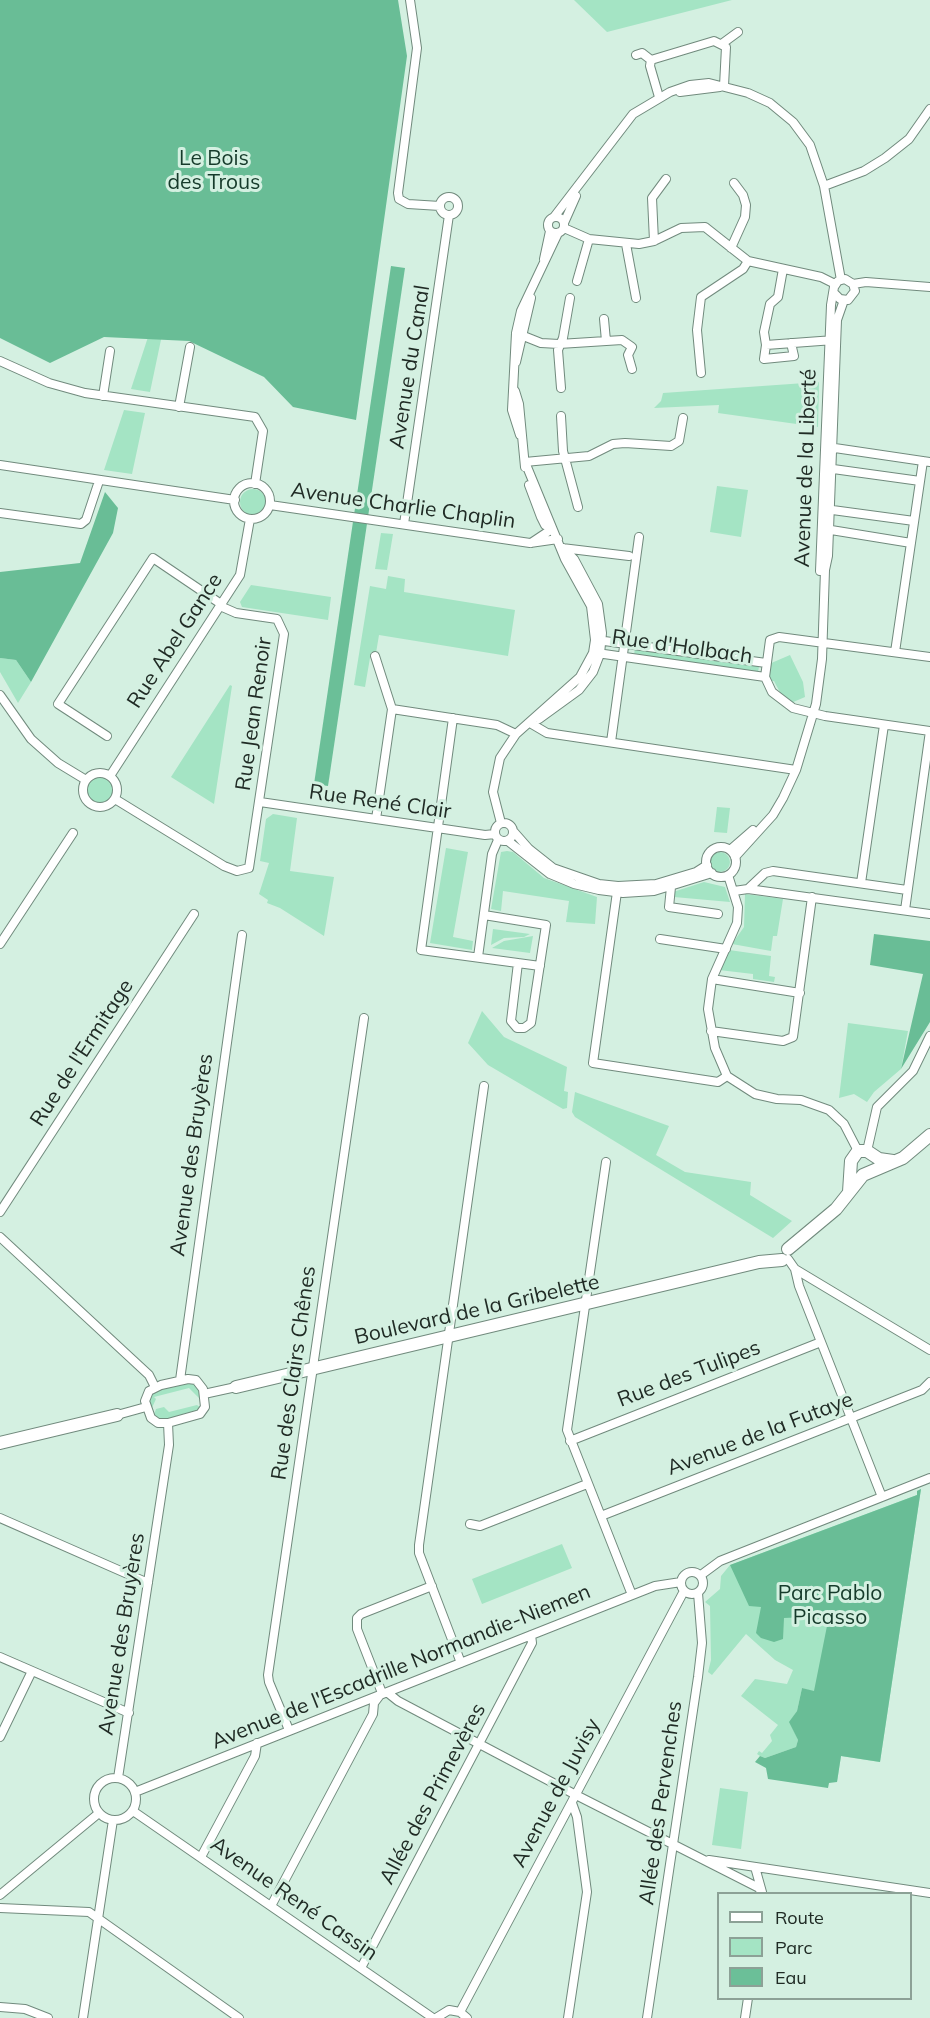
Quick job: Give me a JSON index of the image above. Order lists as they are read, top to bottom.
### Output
{
  "streets": {
    "main road": ["Boulevard de la Gribelette"],
    "street": [
      "Avenue du Canal",
      "Avenue de la Liberté",
      "Avenue Charlie Chaplin",
      "Rue Abel Gance",
      "Rue d'Holbach",
      "Rue Jean Renoir",
      "Rue René Clair",
      "Rue de l'Ermitage",
      "Avenue des Bruyères",
      "Rue des Clairs Chênes",
      "Rue des Tulipes",
      "Avenue de la Futaye",
      "Avenue de l'Escadrille Normandie-Niemen",
      "Avenue de Juvisy",
      "Allée des Primevères",
      "Allée des Pervenches",
      "Avenue René Cassin"
    ]
  },
  "crossings": [
    ["Avenue du Canal", "Avenue Charlie Chaplin"],
    ["Avenue de la Liberté", "Rue René Clair"],
    ["Avenue Charlie Chaplin", "Rue Abel Gance"],
    ["Rue Abel Gance", "Rue Jean Renoir"],
    ["Rue Jean Renoir", "Rue René Clair"],
    ["Avenue des Bruyères", "Boulevard de la Gribelette"],
    ["Avenue des Bruyères", "Avenue de l'Escadrille Normandie-Niemen"],
    ["Avenue des Bruyères", "Avenue René Cassin"],
    ["Boulevard de la Gribelette", "Rue des Clairs Chênes"],
    ["Rue des Clairs Chênes", "Avenue de l'Escadrille Normandie-Niemen"],
    ["Avenue de l'Escadrille Normandie-Niemen", "Avenue de Juvisy"],
    ["Avenue de l'Escadrille Normandie-Niemen", "Allée des Primevères"],
    ["Avenue de l'Escadrille Normandie-Niemen", "Allée des Pervenches"],
    ["Avenue de l'Escadrille Normandie-Niemen", "Avenue René Cassin"],
    ["Avenue de Juvisy", "Allée des Pervenches"],
    ["Allée des Primevères", "Avenue René Cassin"]
  ],
  "parks": ["Le Bois des Trous", "Parc Pablo Picasso"],
  "legend": ["Route", "Parc", "Eau"]
}
